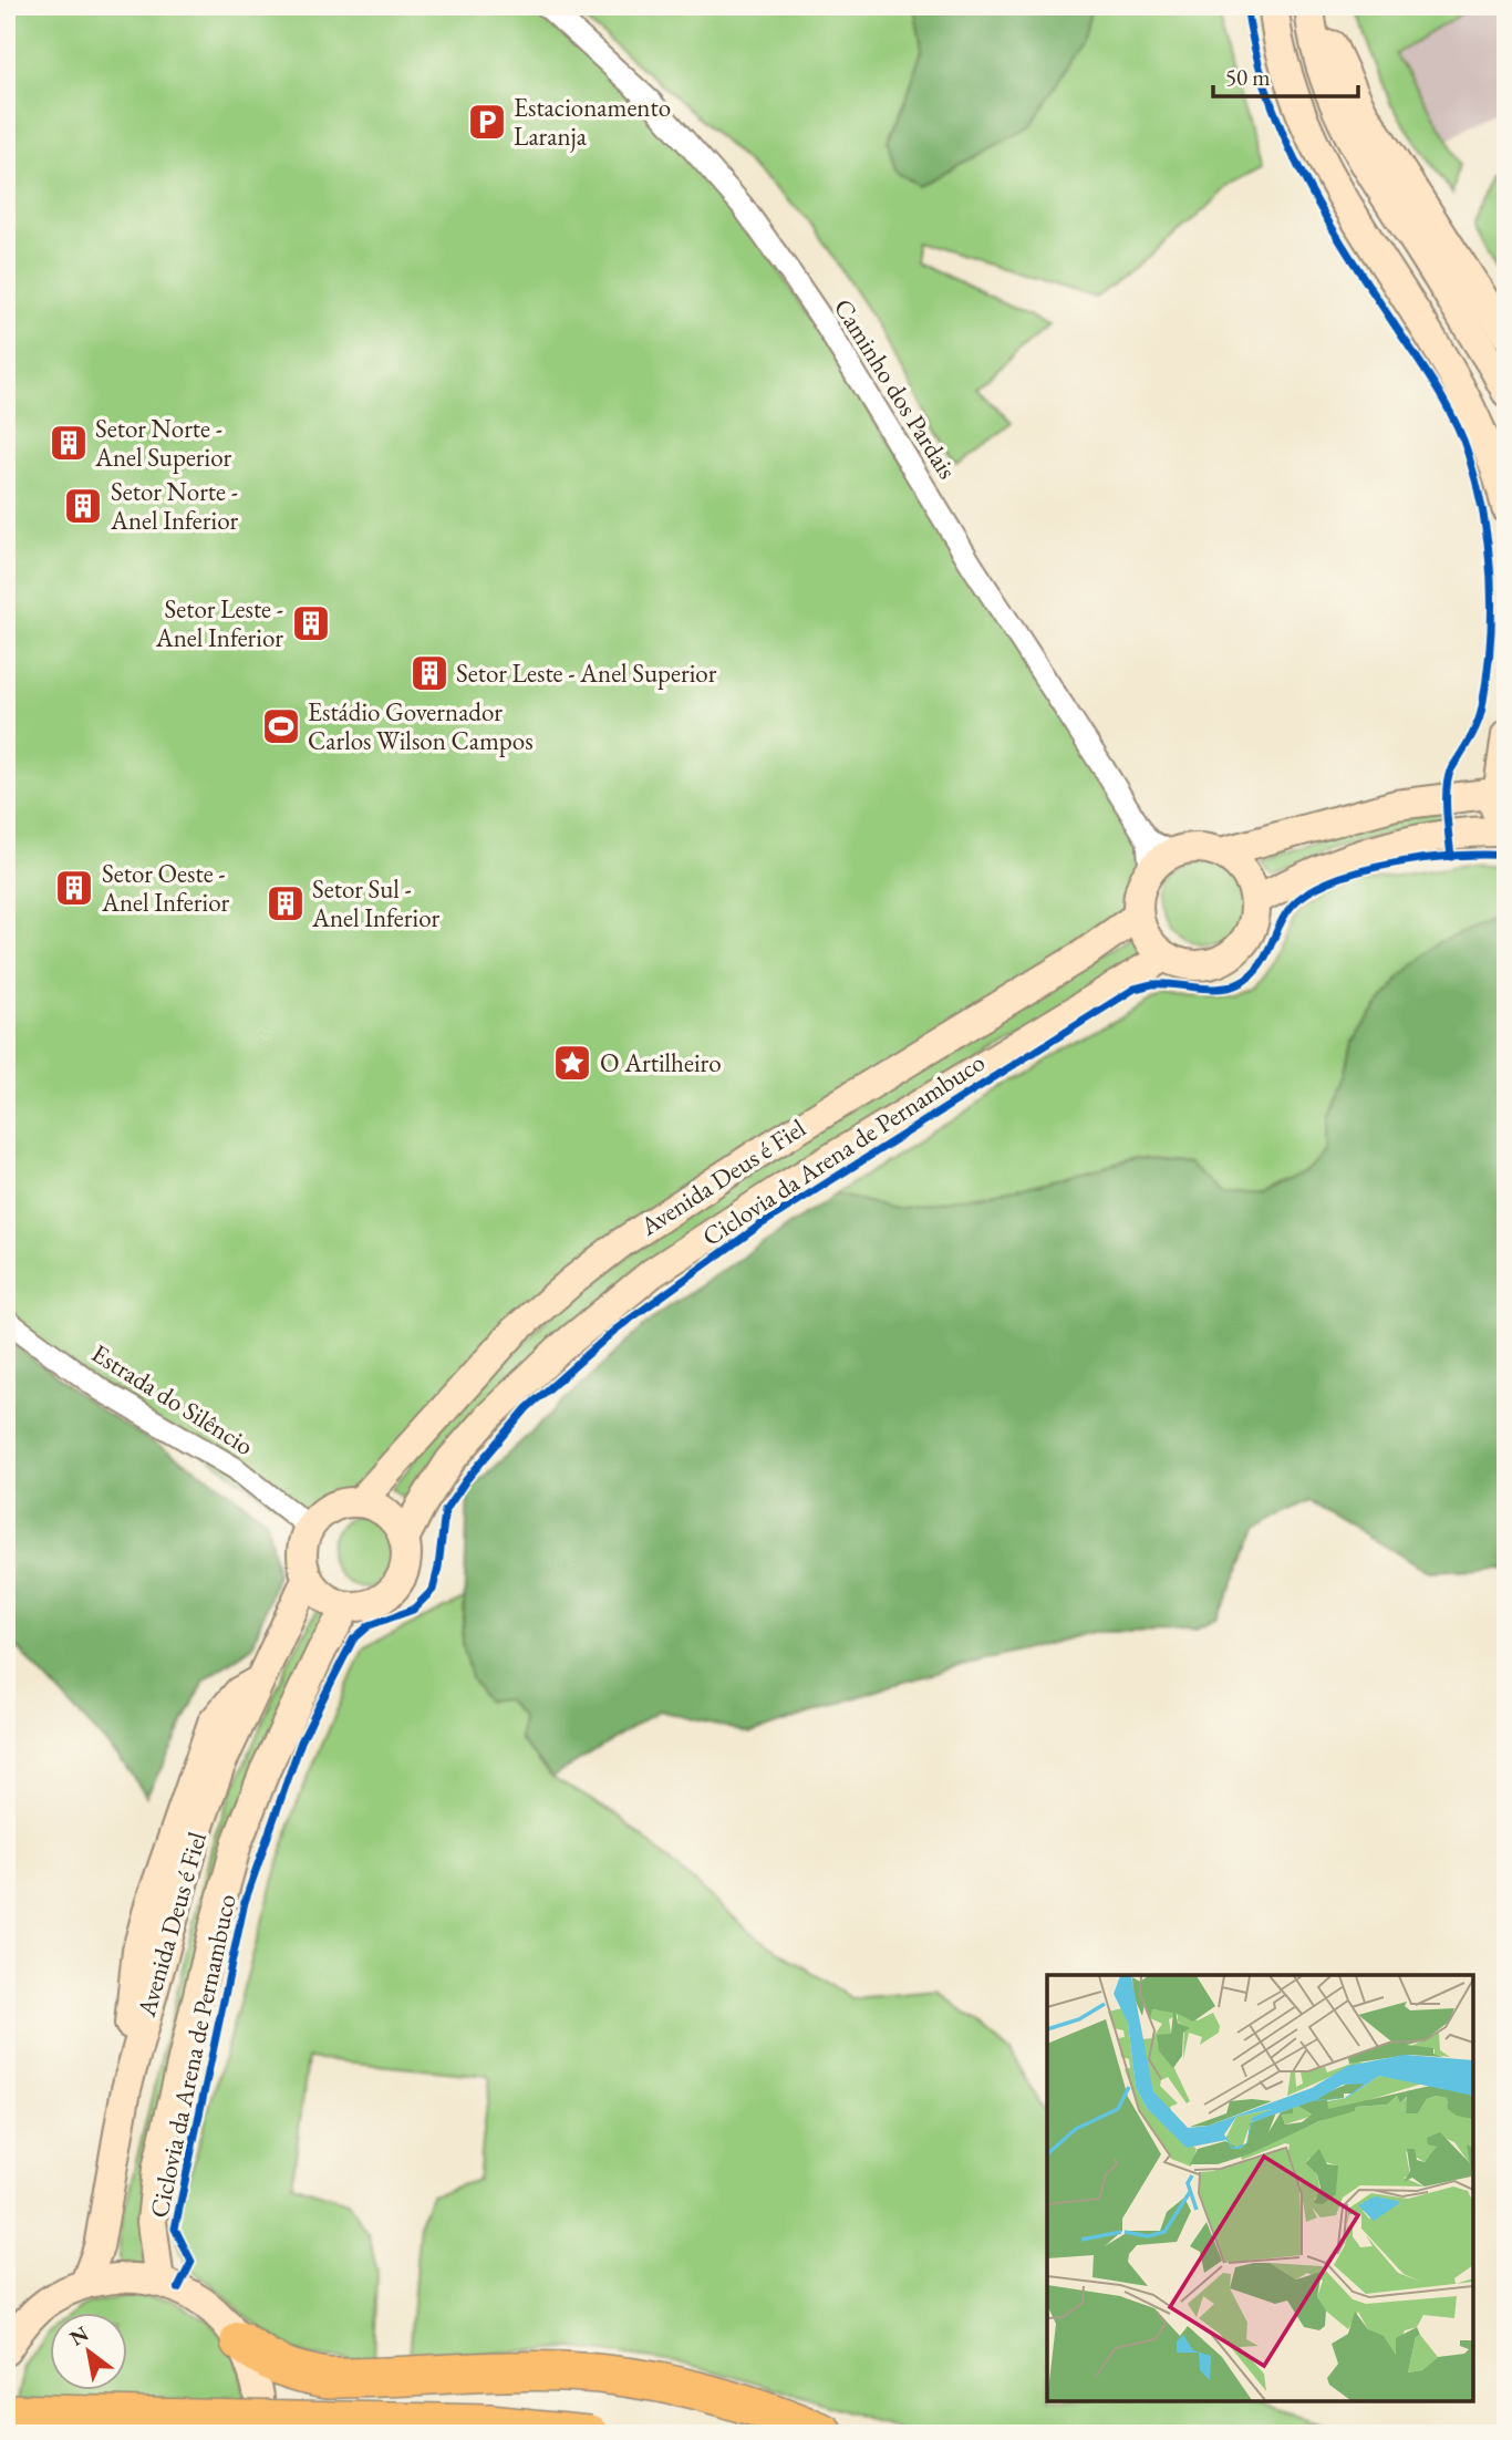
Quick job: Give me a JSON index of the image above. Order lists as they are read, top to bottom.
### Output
{
  "streets": {
    "main road": ["Avenida Deus é Fiel"],
    "street": ["Caminho dos Pardais", "Estrada do Silêncio"],
    "cycle path": ["Ciclovia da Arena de Pernambuco"]
  },
  "crossings": [
    ["Caminho dos Pardais", "Avenida Deus é Fiel"],
    ["Avenida Deus é Fiel", "Estrada do Silêncio"]
  ],
  "places": {
    "parking": ["Estacionamento Laranja"],
    "building": [
      "Setor Norte - Anel Superior",
      "Setor Norte - Anel Inferior",
      "Setor Leste - Anel Inferior",
      "Setor Leste - Anel Superior",
      "Setor Oeste - Anel Inferior",
      "Setor Sul - Anel Inferior"
    ],
    "sports": ["Estádio Governador Carlos Wilson Campos"],
    "place": ["O Artilheiro"]
  },
  "scale_bar": "50 m",
  "north": "top left"
}
